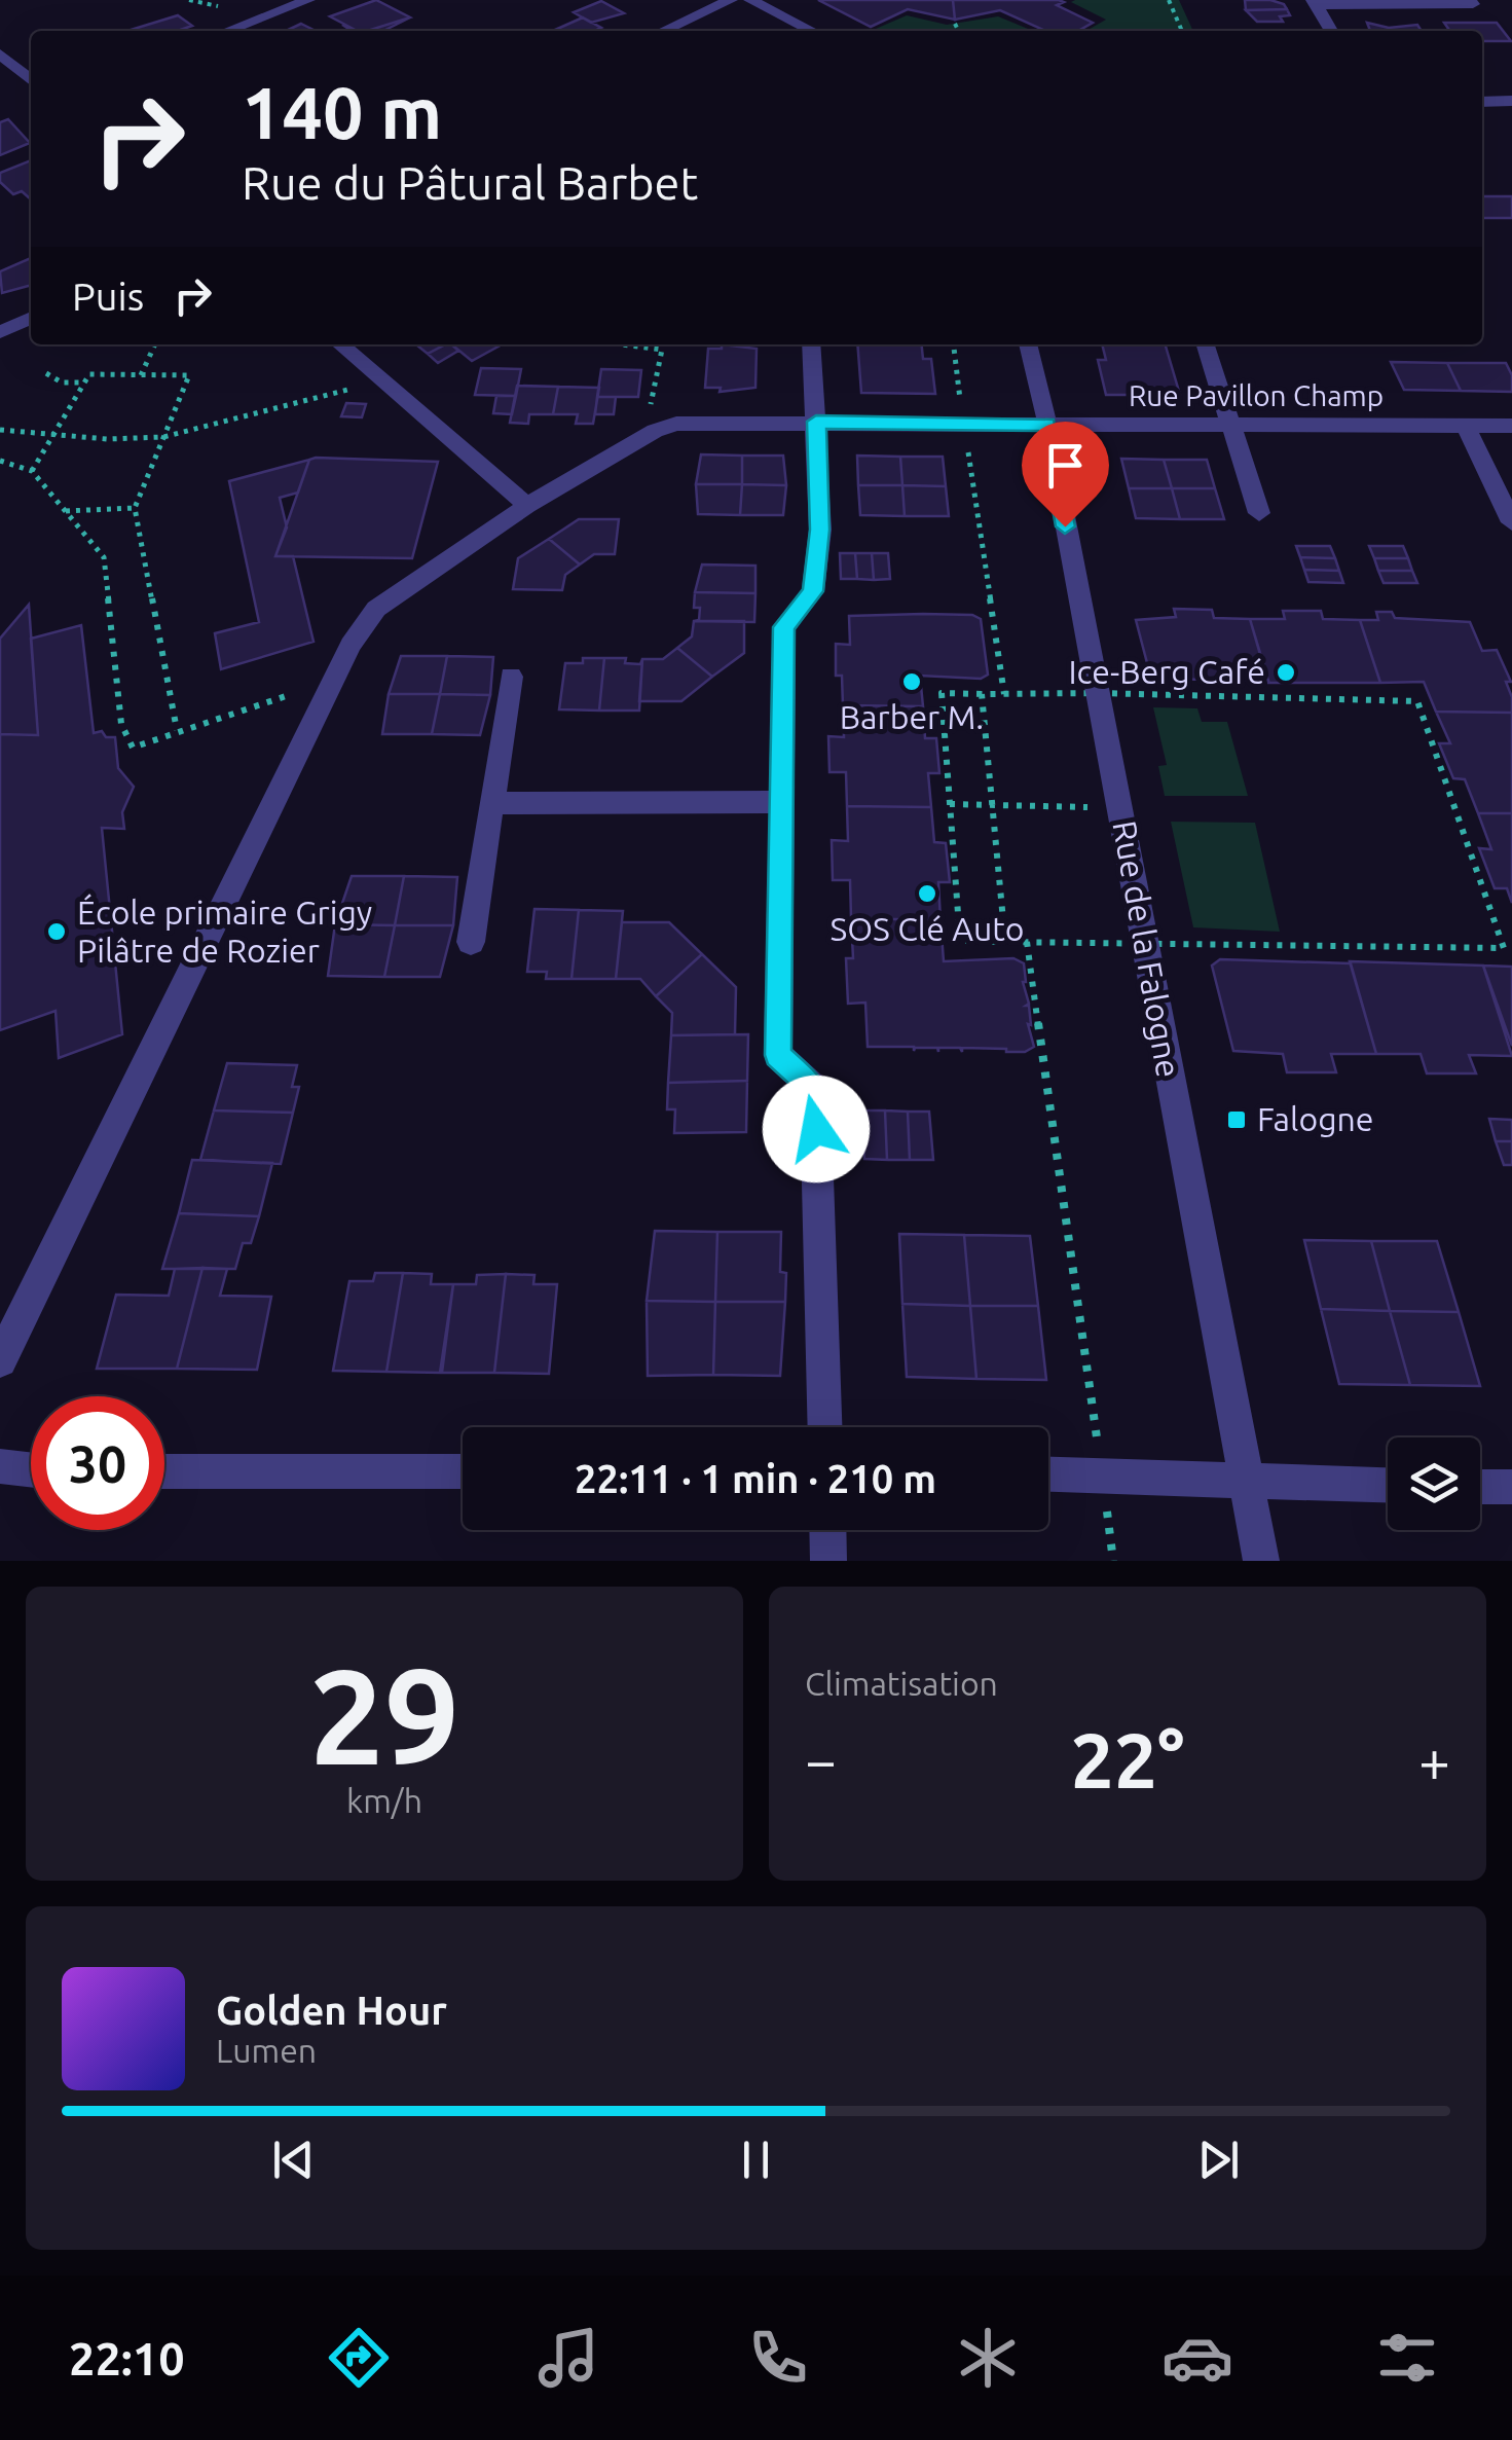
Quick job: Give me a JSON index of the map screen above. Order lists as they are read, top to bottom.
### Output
{
  "streets": {
    "street": ["Rue Pavillon Champ", "Rue de la Falogne"]
  },
  "crossings": [
    ["Rue Pavillon Champ", "Rue de la Falogne"]
  ],
  "places": {
    "other": [
      "Ice-Berg Café",
      "Barber M.",
      "SOS Clé Auto",
      "École primaire Grigy Pilâtre de Rozier"
    ],
    "transit": ["Falogne"]
  },
  "page": {
    "turn": ["140 m", "Rue du Pâtural Barbet"],
    "then": "Puis",
    "limit": "30",
    "trip": "22:11 · 1 min · 210 m",
    "tile": [
      ["29", "km/h"],
      "Climatisation"
    ],
    "heat": ["−", "22°", "+"],
    "song": ["Golden Hour", "Lumen"],
    "tabs": "22:10"
  }
}
